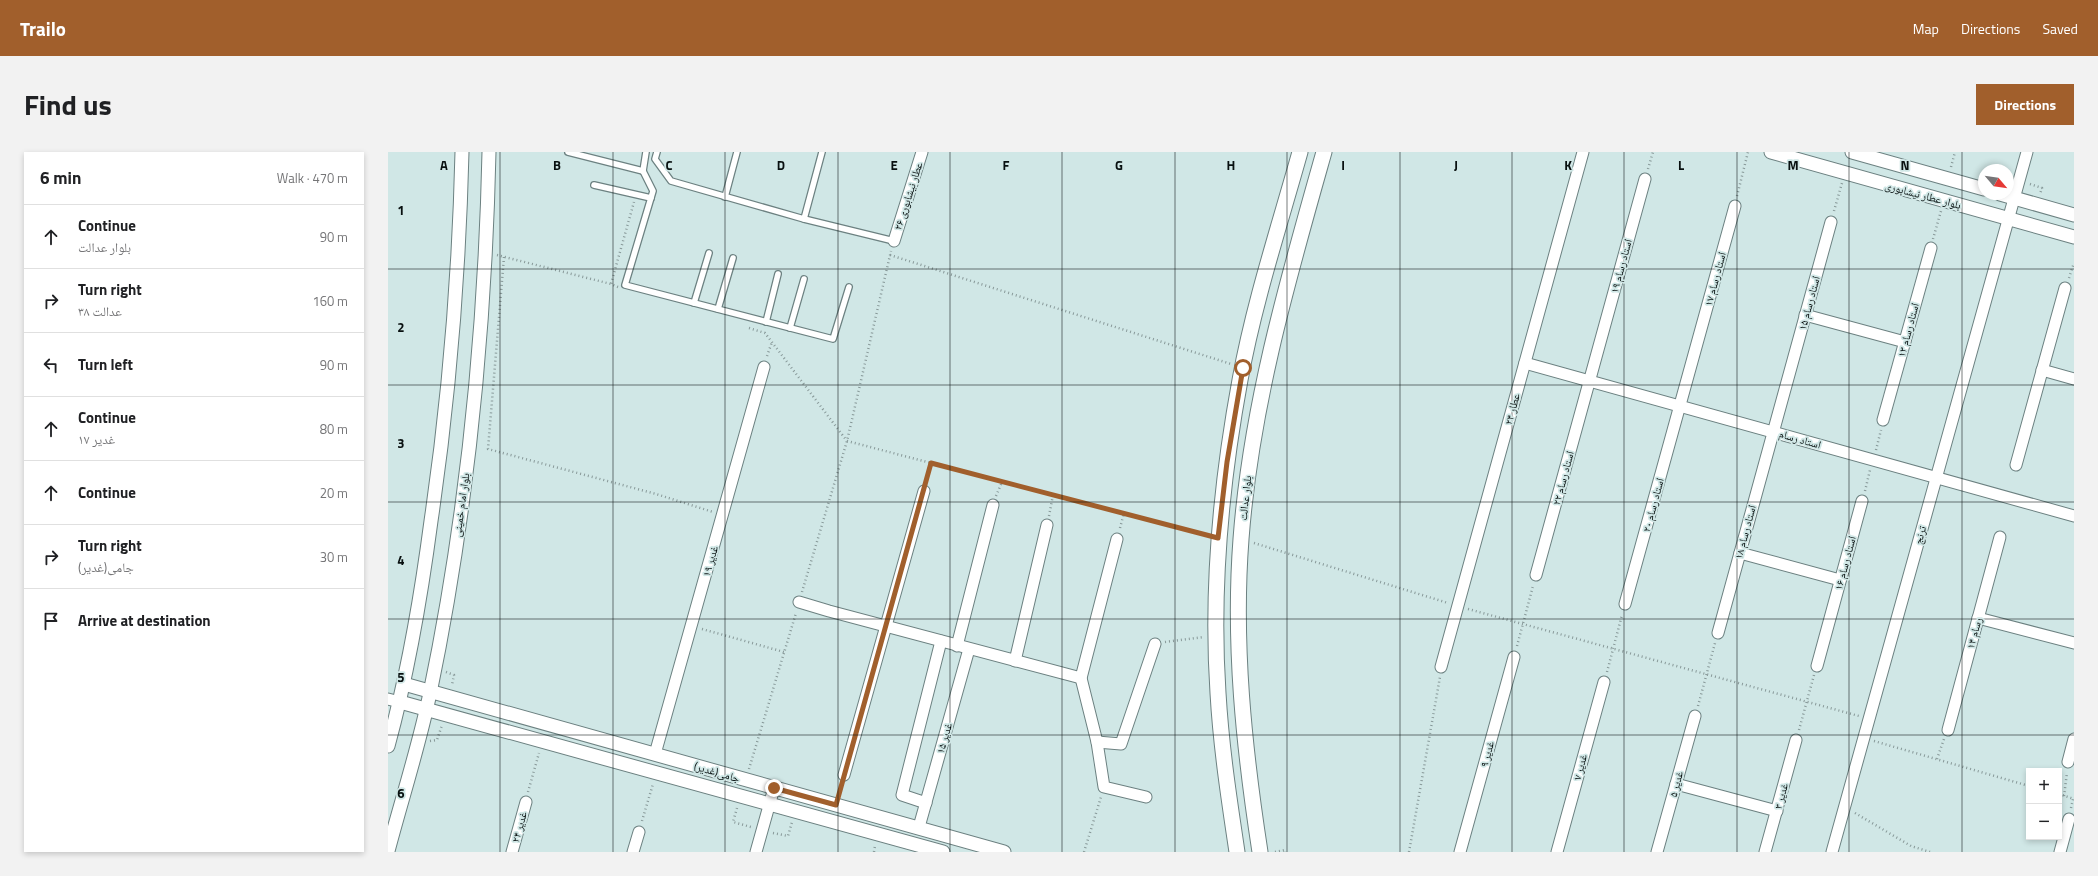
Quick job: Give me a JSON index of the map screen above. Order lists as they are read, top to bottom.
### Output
{
  "streets": {
    "main road": ["بلوار عدالت"],
    "street": [
      "بلوار عطار نیشابوری",
      "عطار نیشابوری ۲۶",
      "استاد رسام ۱۹",
      "استاد رسام ۱۷",
      "استاد رسام ۱۵",
      "استاد رسام ۱۳",
      "عطار ۲۴",
      "استاد رسام",
      "استاد رسام ۲۲",
      "بلوار امام خمینی",
      "استاد رسام ۲۰",
      "استاد رسام ۱۸",
      "ترنج",
      "غدیر ۱۹",
      "استاد رسام ۱۶",
      "رسام ۱۴",
      "غدیر ۱۵",
      "غدیر ۹",
      "غدیر ۷",
      "جامی(غدیر)",
      "غدیر ۵",
      "غدیر ۳",
      "غدیر ۲۴"
    ]
  },
  "crossings": [
    ["بلوار عطار نیشابوری", "ترنج"],
    ["استاد رسام ۱۹", "استاد رسام"],
    ["استاد رسام ۱۹", "استاد رسام ۲۲"],
    ["استاد رسام ۱۷", "استاد رسام"],
    ["استاد رسام ۱۷", "استاد رسام ۲۰"],
    ["استاد رسام ۱۵", "استاد رسام"],
    ["استاد رسام ۱۵", "استاد رسام ۱۸"],
    ["عطار ۲۴", "استاد رسام"],
    ["استاد رسام", "استاد رسام ۲۲"],
    ["استاد رسام", "استاد رسام ۲۰"],
    ["استاد رسام", "استاد رسام ۱۸"],
    ["استاد رسام", "ترنج"],
    ["بلوار امام خمینی", "جامی(غدیر)"],
    ["غدیر ۱۹", "جامی(غدیر)"],
    ["غدیر ۱۵", "جامی(غدیر)"]
  ],
  "north": "bottom right",
  "page": {
    "header": "Trailo",
    "nav": ["Map", "Directions", "Saved"],
    "title": "Find us",
    "buttons": "Directions",
    "heading": ["6 min", "Walk · 470 m"],
    "list": [
      ["Continue", "بلوار عدالت", "90 m"],
      ["Turn right", "عدالت ۳۸", "160 m"],
      ["Turn left", "90 m"],
      ["Continue", "غدیر ۱۷", "80 m"],
      ["Continue", "20 m"],
      ["Turn right", "جامی(غدیر)", "30 m"],
      "Arrive at destination"
    ],
    "map_buttons": ["+", "−"]
  },
  "grid": {
    "columns": [
      "A",
      "B",
      "C",
      "D",
      "E",
      "F",
      "G",
      "H",
      "I",
      "J",
      "K",
      "L",
      "M",
      "N"
    ],
    "rows": [
      "1",
      "2",
      "3",
      "4",
      "5",
      "6"
    ]
  }
}
